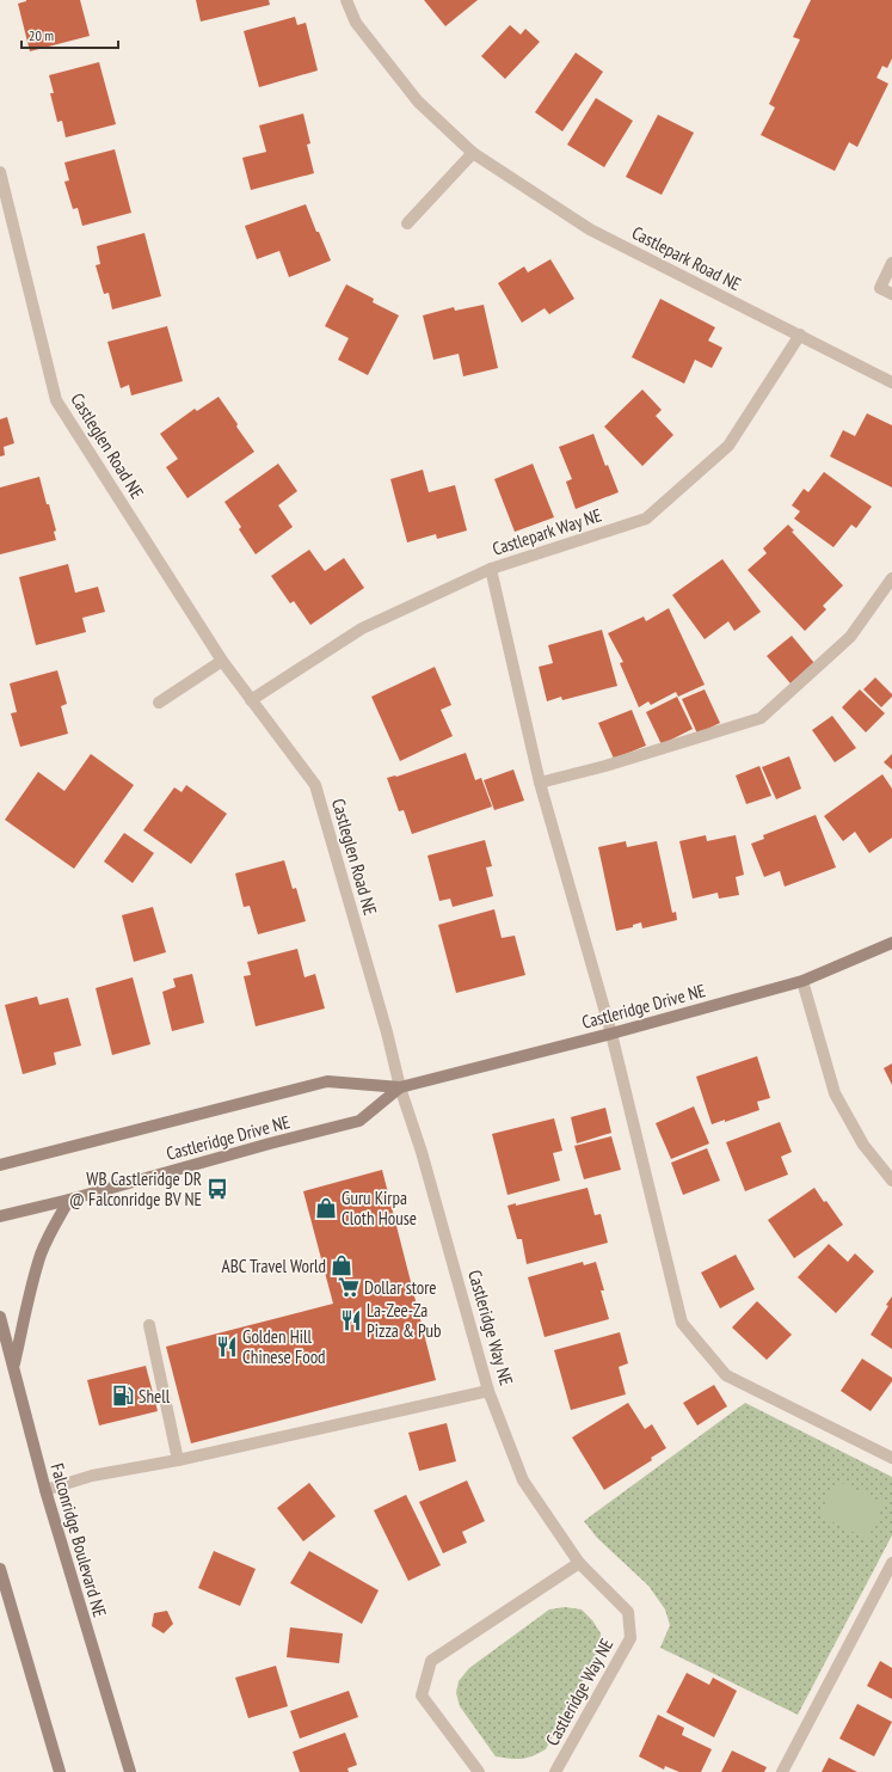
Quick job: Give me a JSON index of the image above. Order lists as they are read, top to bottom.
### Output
{
  "streets": {
    "street": [
      "Castlepark Road NE",
      "Castleglen Road NE",
      "Castlepark Way NE",
      "Castleridge Drive NE",
      "Castleridge Way NE",
      "Falconridge Boulevard NE"
    ]
  },
  "crossings": [
    ["Castlepark Road NE", "Castlepark Way NE"],
    ["Castleglen Road NE", "Castlepark Way NE"],
    ["Castleglen Road NE", "Castleridge Drive NE"],
    ["Castleglen Road NE", "Castleridge Way NE"],
    ["Castleridge Drive NE", "Castleridge Way NE"]
  ],
  "places": {
    "bus stop": ["WB Castleridge DR @ Falconridge BV NE"],
    "shop": ["Guru Kirpa Cloth House", "ABC Travel World"],
    "supermarket": ["Dollar store"],
    "restaurant": ["La-Zee-Za Pizza & Pub", "Golden Hill Chinese Food"],
    "fuel station": ["Shell"]
  },
  "scale_bar": "20 m"
}
